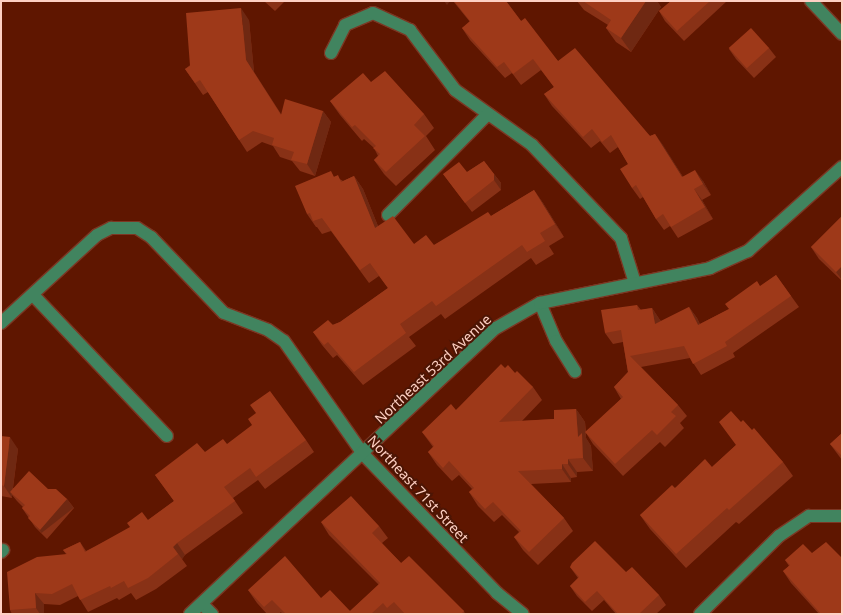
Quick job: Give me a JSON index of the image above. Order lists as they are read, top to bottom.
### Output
{
  "streets": {
    "street": ["Northeast 53rd Avenue", "Northeast 71st Street"]
  },
  "crossings": [
    ["Northeast 53rd Avenue", "Northeast 71st Street"]
  ]
}
